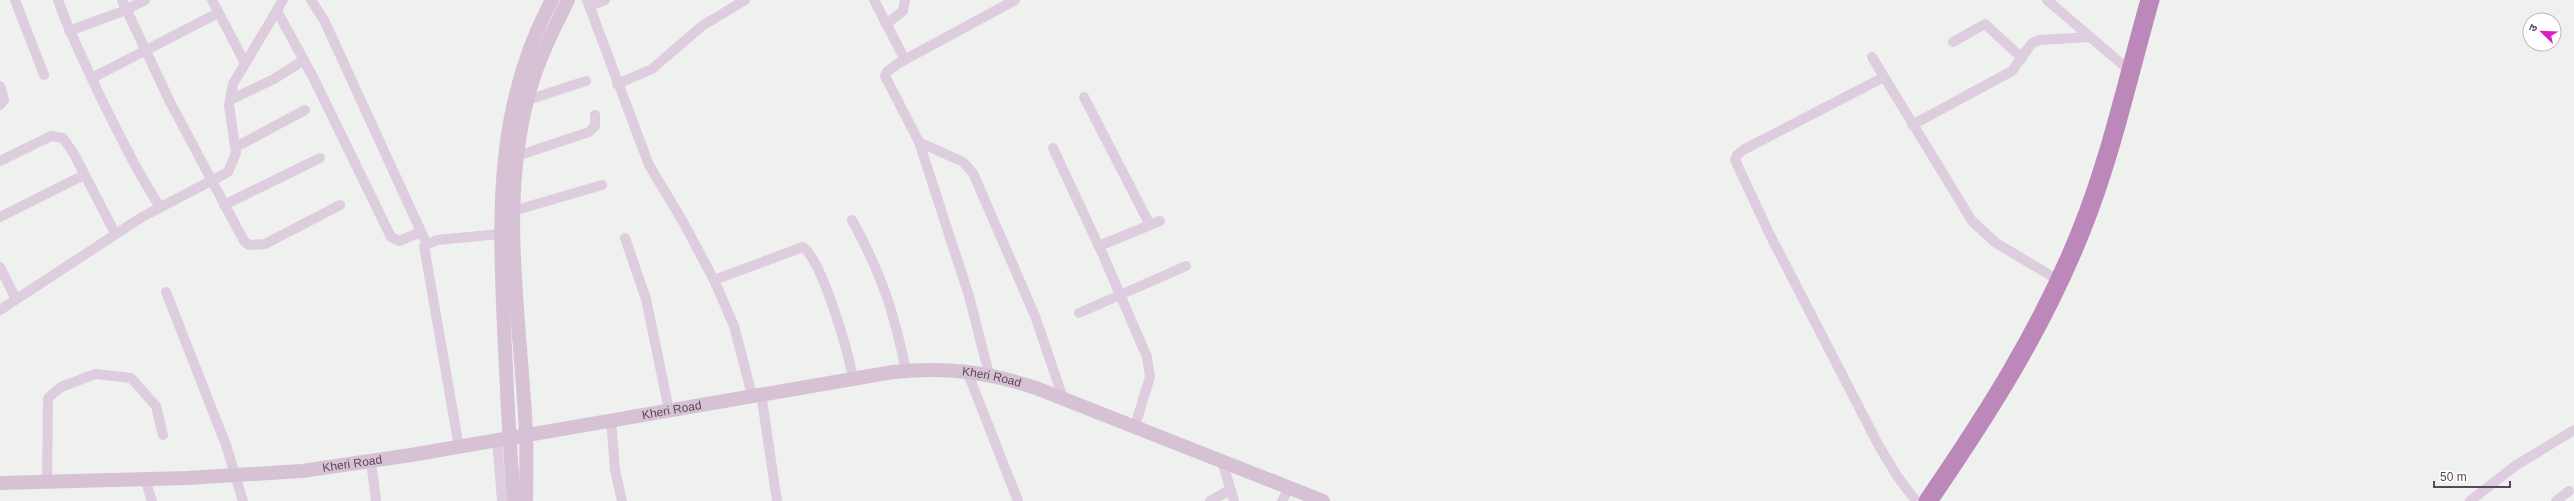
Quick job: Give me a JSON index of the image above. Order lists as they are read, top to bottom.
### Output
{
  "streets": {
    "street": ["Kheri Road"]
  },
  "scale_bar": "50 m",
  "north": "top left"
}
